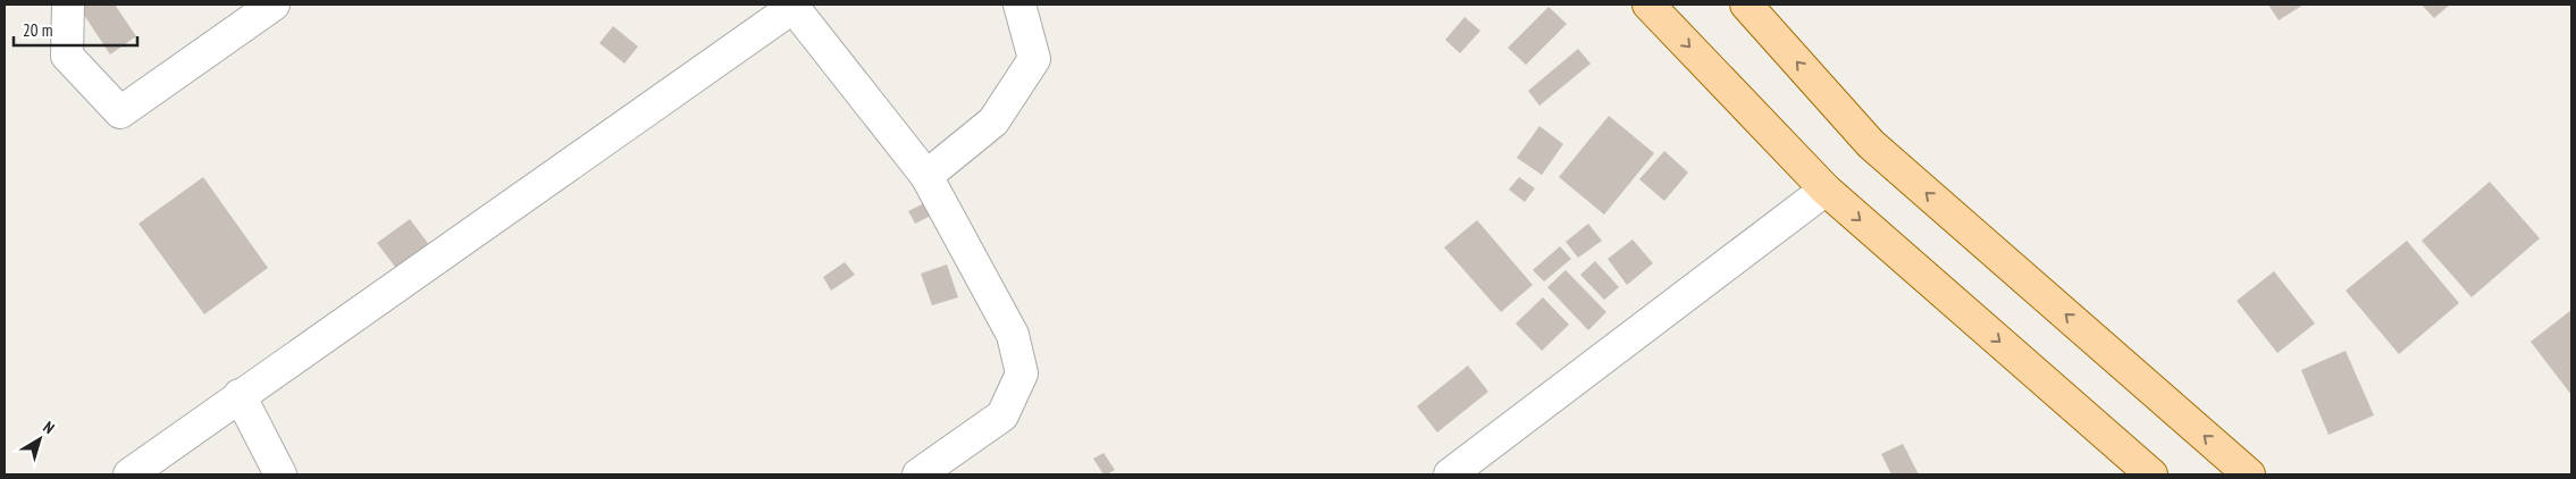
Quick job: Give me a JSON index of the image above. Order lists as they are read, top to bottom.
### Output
{
  "scale_bar": "20 m",
  "north": "top right"
}
